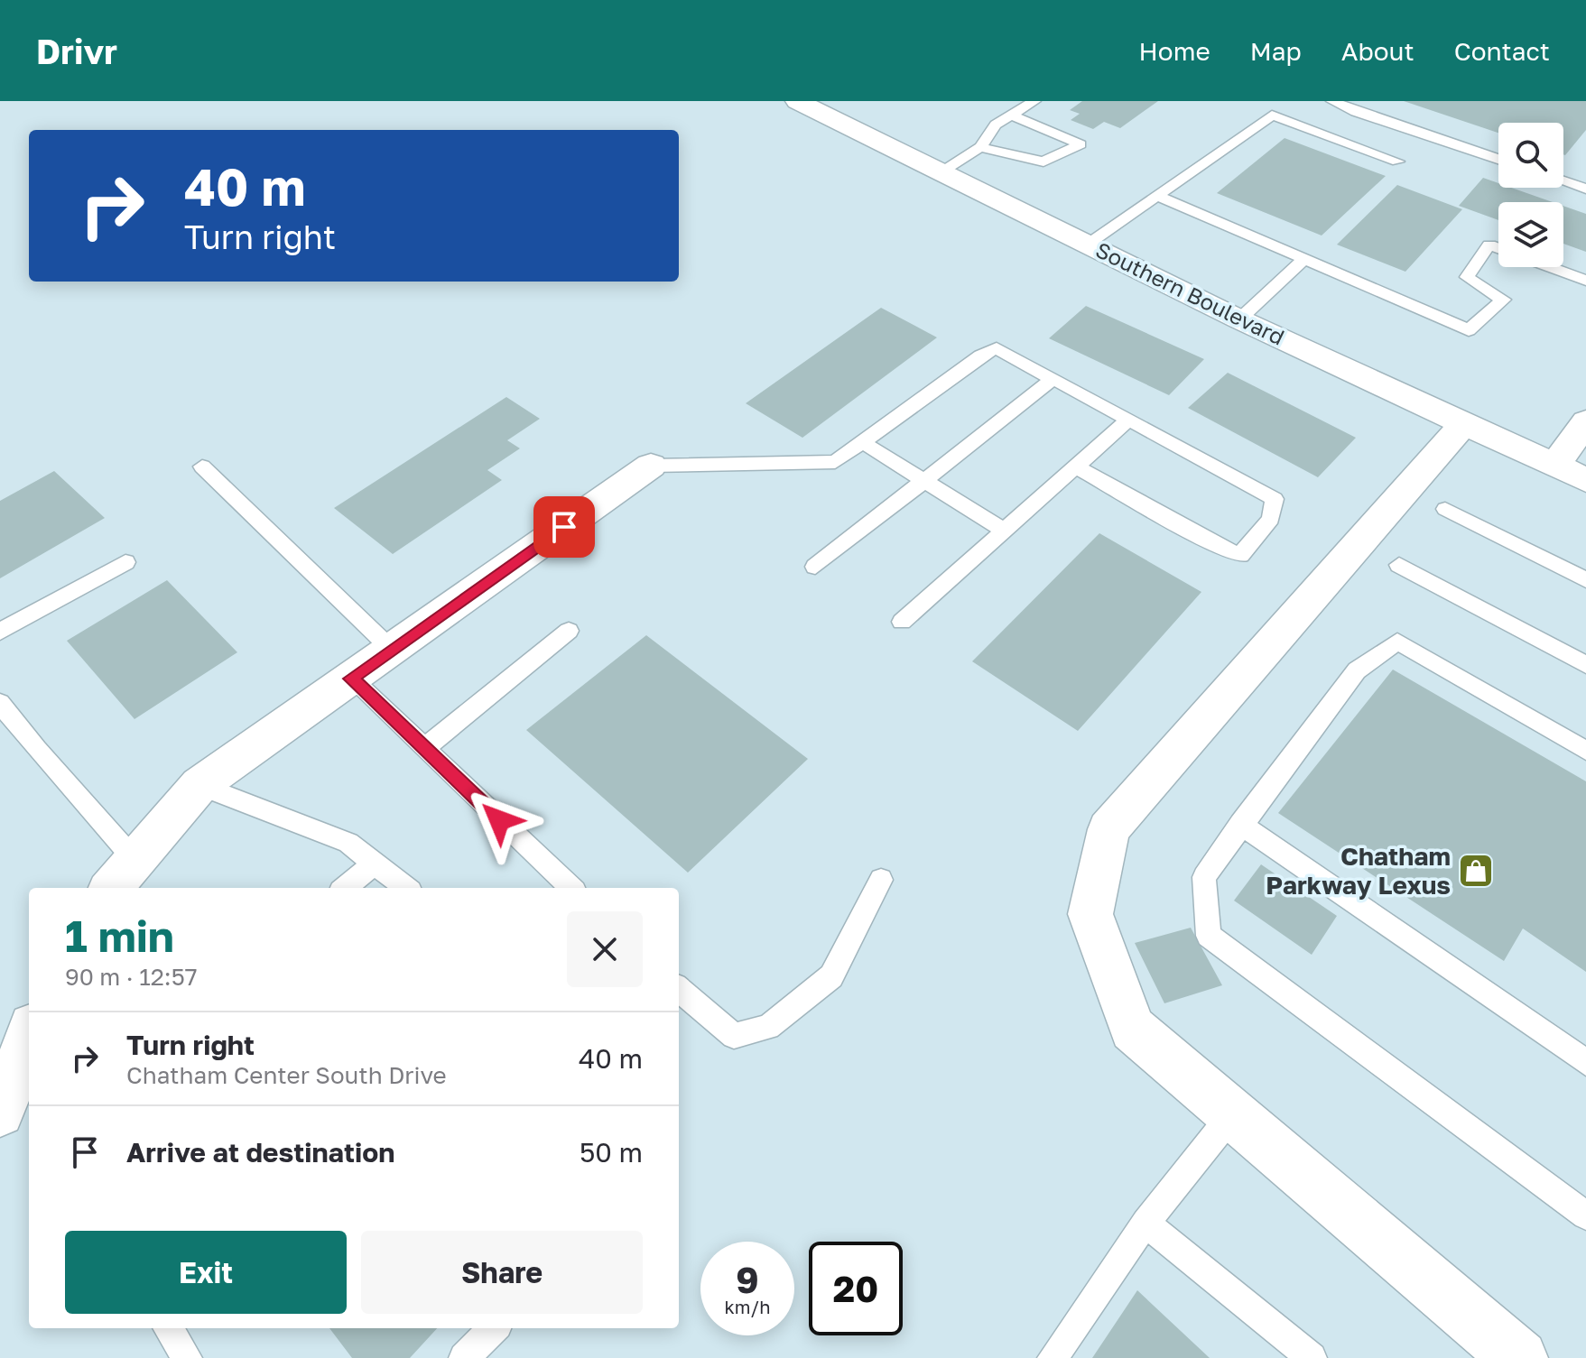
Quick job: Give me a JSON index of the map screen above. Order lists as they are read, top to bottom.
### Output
{
  "streets": {
    "street": ["Southern Boulevard"]
  },
  "places": {
    "shop": ["Chatham Parkway Lexus"]
  },
  "page": {
    "header": "Drivr",
    "nav": [
      "Home",
      "Map",
      "About",
      "Contact"
    ],
    "turn": ["40 m", "Turn right"],
    "heading": ["1 min", "90 m · 12:57"],
    "list": [
      {
        "name": "Turn right",
        "note": "Chatham Center South Drive",
        "value": "40 m"
      },
      {
        "name": "Arrive at destination",
        "value": "50 m"
      }
    ],
    "buttons": ["Exit", "Share"],
    "speed": "9 km/h",
    "limit": "20"
  }
}
